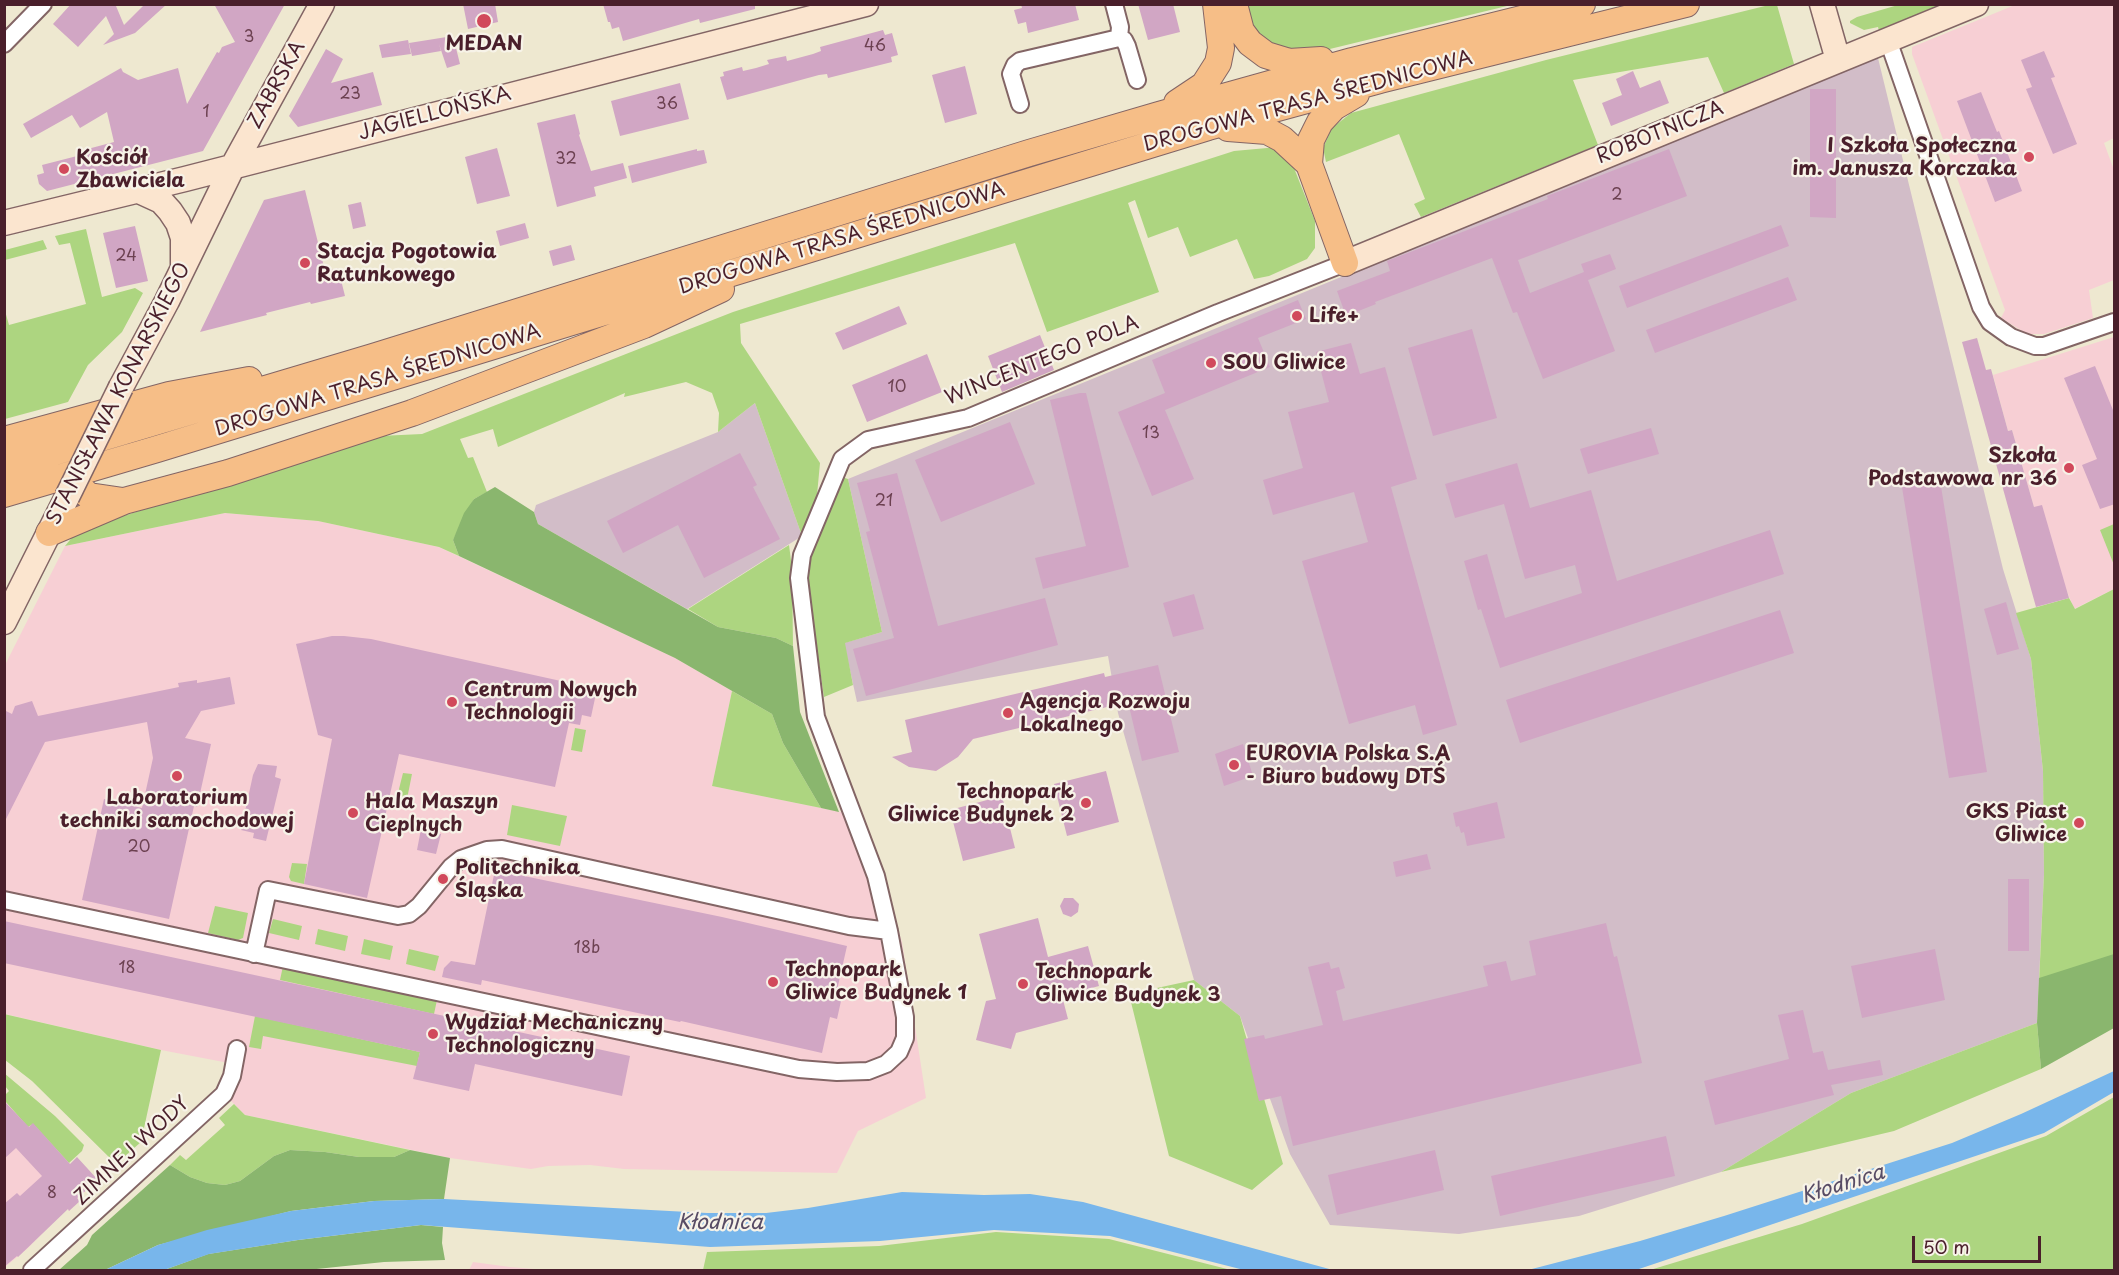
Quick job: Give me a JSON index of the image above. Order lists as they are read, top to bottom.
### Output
{
  "streets": {
    "main road": ["DROGOWA TRASA ŚREDNICOWA"],
    "street": [
      "ZABRSKA",
      "JAGIELLOŃSKA",
      "ROBOTNICZA",
      "WINCENTEGO POLA",
      "STANISŁAWA KONARSKIEGO",
      "ZIMNEJ WODY"
    ]
  },
  "crossings": [
    ["ZABRSKA", "JAGIELLOŃSKA"],
    ["ZABRSKA", "STANISŁAWA KONARSKIEGO"],
    ["JAGIELLOŃSKA", "STANISŁAWA KONARSKIEGO"],
    ["ROBOTNICZA", "WINCENTEGO POLA"]
  ],
  "water": ["Kłodnica"],
  "places": [
    "MEDAN",
    "I Szkoła Społeczna im. Janusza Korczaka",
    "Kościół Zbawiciela",
    "Stacja Pogotowia Ratunkowego",
    "Life+",
    "SOU Gliwice",
    "Szkoła Podstawowa nr 36",
    "Centrum Nowych Technologii",
    "Agencja Rozwoju Lokalnego",
    "EUROVIA Polska S.A - Biuro budowy DTŚ",
    "Laboratorium techniki samochodowej",
    "Technopark Gliwice Budynek 2",
    "Hala Maszyn Cieplnych",
    "GKS Piast Gliwice",
    "Politechnika Śląska",
    "Technopark Gliwice Budynek 1",
    "Technopark Gliwice Budynek 3",
    "Wydział Mechaniczny Technologiczny"
  ],
  "house_numbers": [
    "3",
    "46",
    "23",
    "36",
    "1",
    "32",
    "2",
    "24",
    "10",
    "13",
    "21",
    "20",
    "18b",
    "18",
    "8"
  ],
  "scale_bar": "50 m"
}
